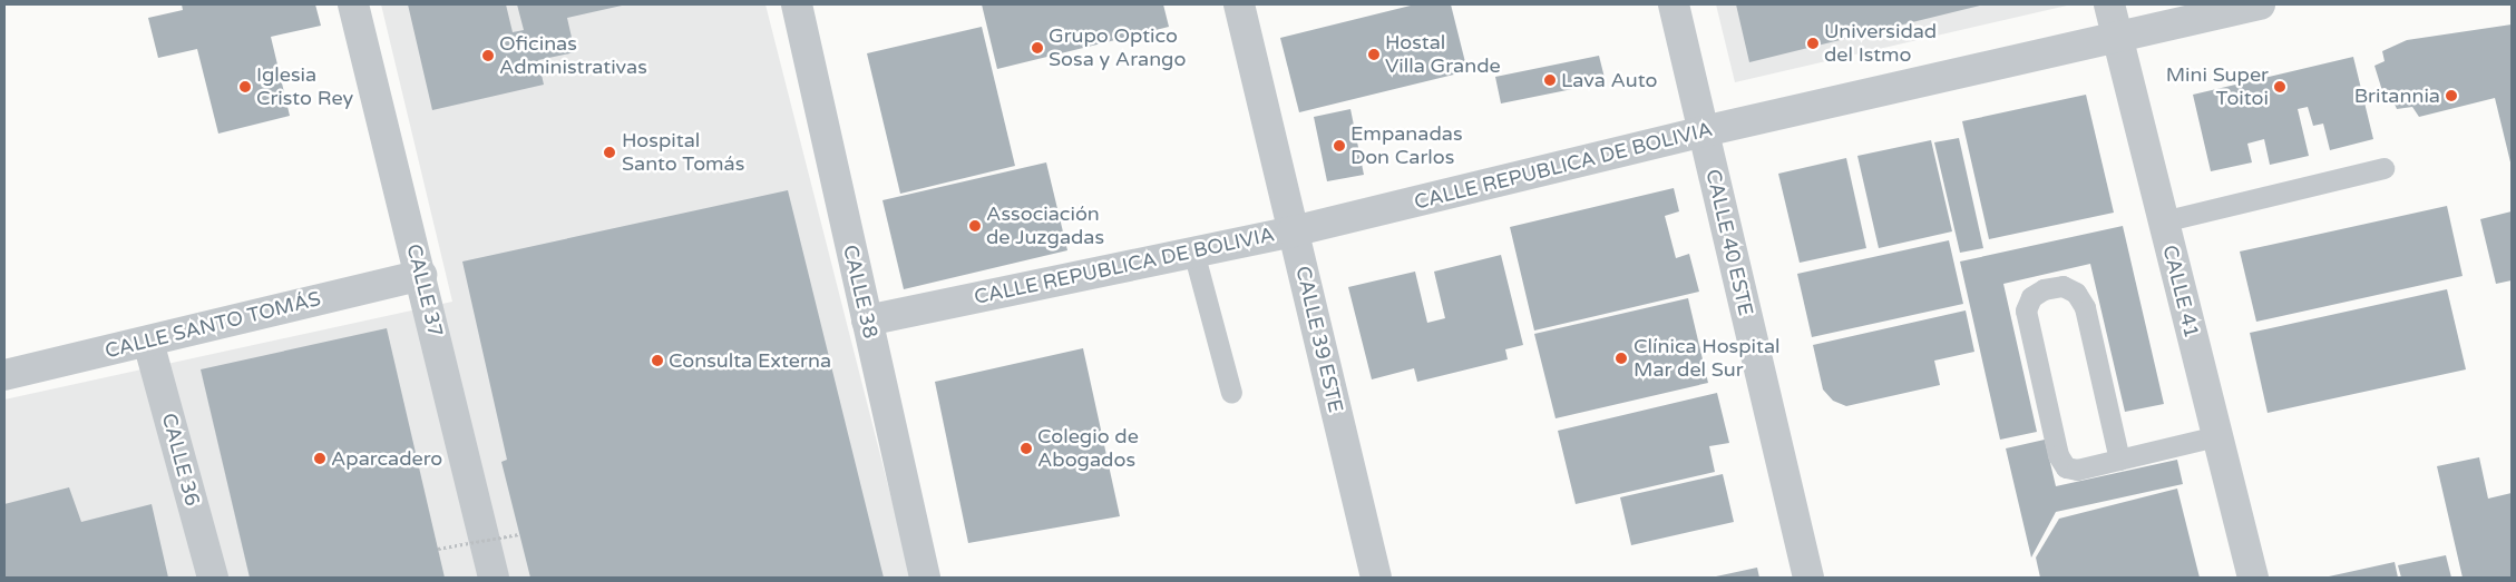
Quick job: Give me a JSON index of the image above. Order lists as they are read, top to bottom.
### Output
{
  "streets": {
    "street": [
      "CALLE REPUBLICA DE BOLIVIA",
      "CALLE 40 ESTE",
      "CALLE 37",
      "CALLE 38",
      "CALLE 41",
      "CALLE SANTO TOMÁS",
      "CALLE 39 ESTE",
      "CALLE 36"
    ]
  },
  "crossings": [
    ["CALLE REPUBLICA DE BOLIVIA", "CALLE 40 ESTE"],
    ["CALLE REPUBLICA DE BOLIVIA", "CALLE 38"],
    ["CALLE REPUBLICA DE BOLIVIA", "CALLE 41"],
    ["CALLE REPUBLICA DE BOLIVIA", "CALLE 39 ESTE"],
    ["CALLE 37", "CALLE SANTO TOMÁS"],
    ["CALLE SANTO TOMÁS", "CALLE 36"]
  ],
  "places": [
    "Universidad del Istmo",
    "Grupo Optico Sosa y Arango",
    "Hostal Villa Grande",
    "Oficinas Administrativas",
    "Lava Auto",
    "Iglesia Cristo Rey",
    "Mini Super Toitoi",
    "Britannia",
    "Empanadas Don Carlos",
    "Hospital Santo Tomás",
    "Associación de Juzgadas",
    "Clínica Hospital Mar del Sur",
    "Consulta Externa",
    "Colegio de Abogados",
    "Aparcadero"
  ]
}
